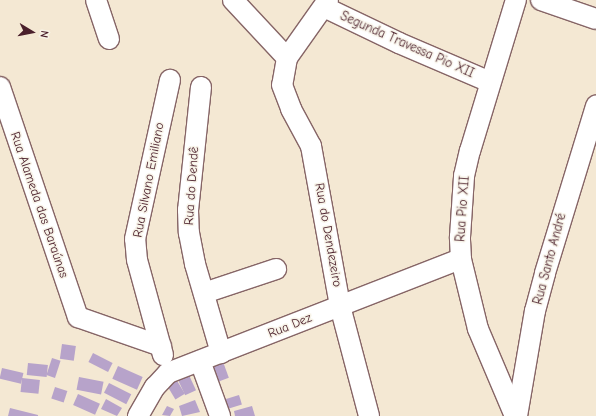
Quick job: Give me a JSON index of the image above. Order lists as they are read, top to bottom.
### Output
{
  "streets": {
    "street": [
      "Segunda Travessa Pio XII",
      "Rua Silvano Emiliano",
      "Rua do Dendê",
      "Rua Alameda das Baraúnas",
      "Rua Pio XII",
      "Rua do Dendezeiro",
      "Rua Santo André",
      "Rua Dez"
    ]
  },
  "crossings": [
    ["Segunda Travessa Pio XII", "Rua Pio XII"],
    ["Rua Silvano Emiliano", "Rua Alameda das Baraúnas"],
    ["Rua Silvano Emiliano", "Rua Dez"],
    ["Rua do Dendê", "Rua Dez"],
    ["Rua Pio XII", "Rua Santo André"],
    ["Rua Pio XII", "Rua Dez"],
    ["Rua do Dendezeiro", "Rua Dez"]
  ],
  "north": "right"
}
